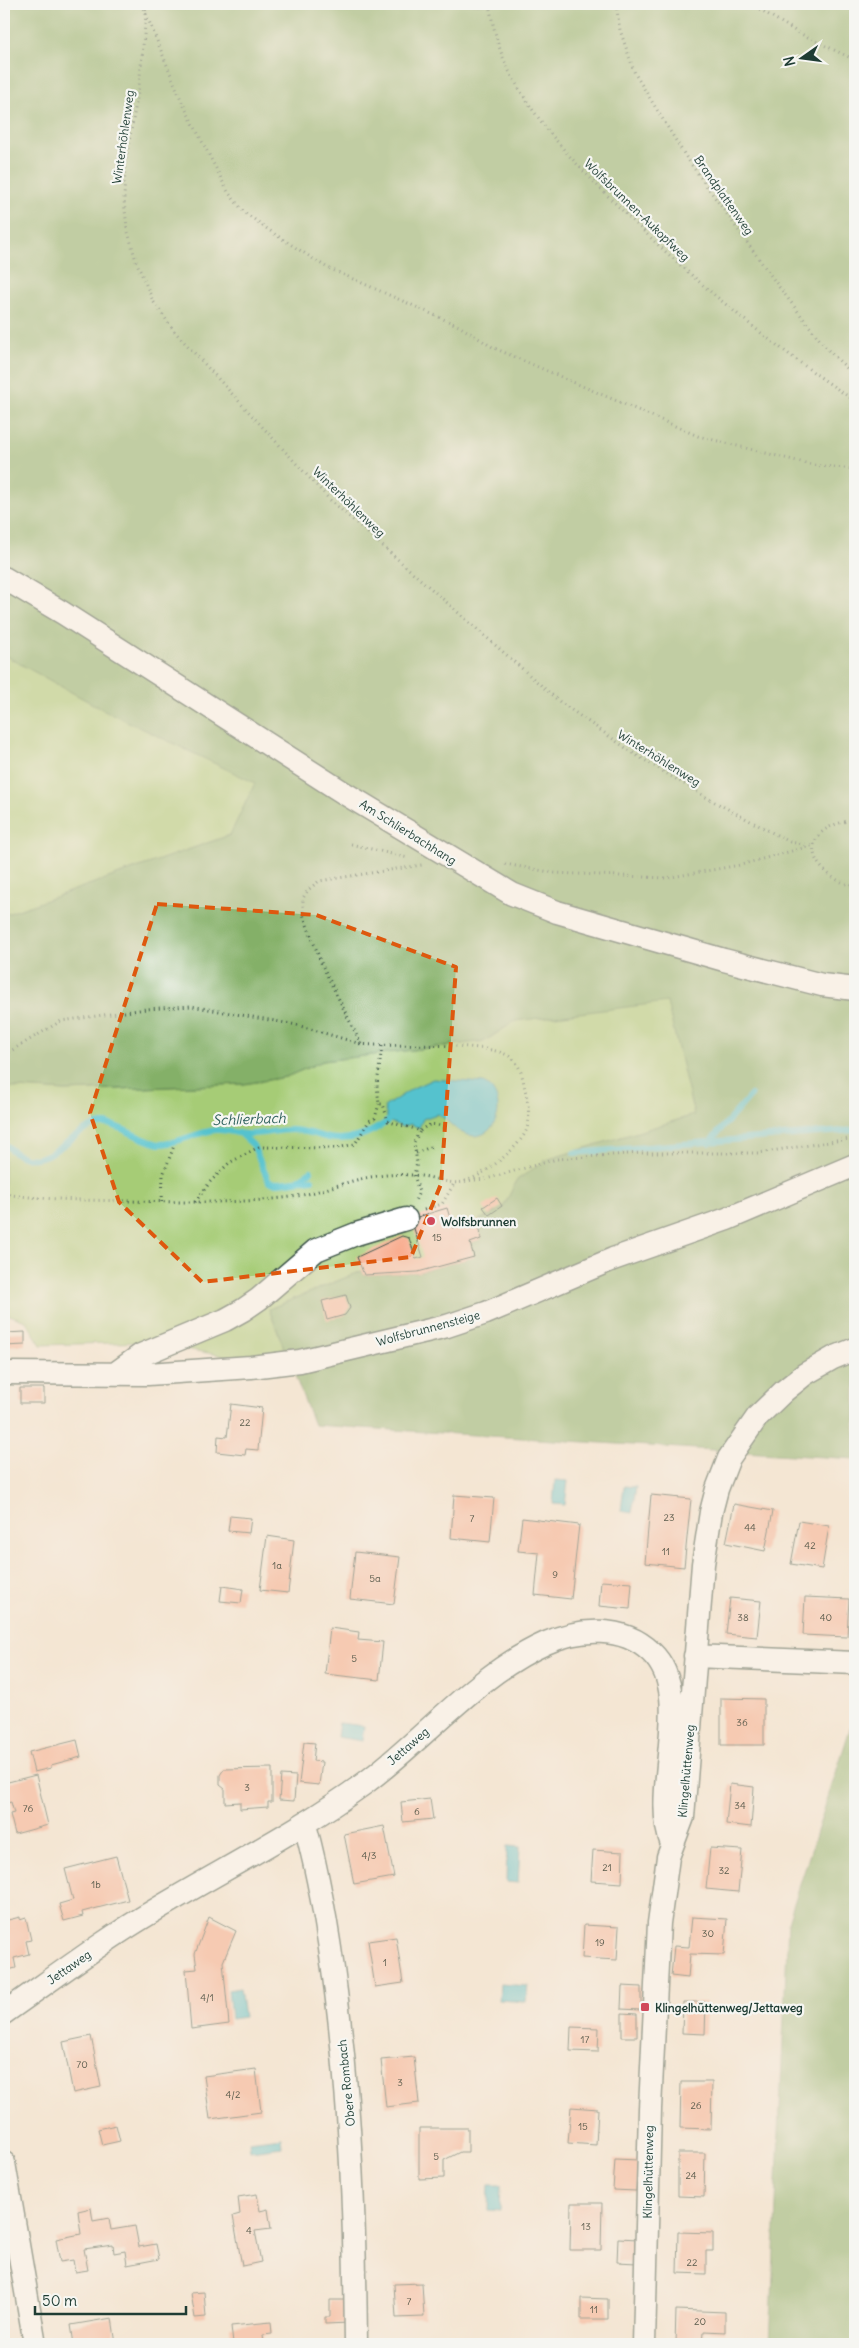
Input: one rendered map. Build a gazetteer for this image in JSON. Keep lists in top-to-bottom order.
{
  "streets": {
    "street": [
      "Am Schlierbachhang",
      "Wolfsbrunnensteige",
      "Jettaweg",
      "Klingelhüttenweg",
      "Obere Rombach"
    ],
    "path": ["Winterhöhlenweg", "Brandplattenweg", "Wolfsbrunnen-Aukopfweg"]
  },
  "crossings": [
    ["Jettaweg", "Klingelhüttenweg"],
    ["Jettaweg", "Obere Rombach"]
  ],
  "water": ["Schlierbach"],
  "places": {
    "other": ["Wolfsbrunnen"],
    "transit": ["Klingelhüttenweg/Jettaweg"]
  },
  "house_numbers": [
    "15",
    "22",
    "23",
    "7",
    "44",
    "42",
    "11",
    "1a",
    "9",
    "5a",
    "38",
    "40",
    "5",
    "36",
    "3",
    "34",
    "76",
    "6",
    "4/3",
    "21",
    "32",
    "1b",
    "30",
    "19",
    "1",
    "4/1",
    "17",
    "70",
    "3",
    "4/2",
    "26",
    "15",
    "5",
    "24",
    "13",
    "4",
    "22",
    "7",
    "11",
    "20"
  ],
  "scale_bar": "50 m",
  "north": "left"
}
